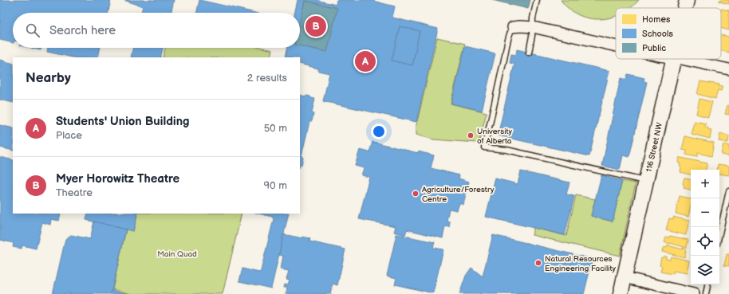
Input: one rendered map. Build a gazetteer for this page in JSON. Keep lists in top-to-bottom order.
{
  "streets": {
    "street": ["116 Street NW"]
  },
  "parks": ["Main Quad"],
  "places": ["University of Alberta", "Agriculture/Forestry Centre", "Natural Resources Engineering Facility"],
  "legend": ["Homes", "Schools", "Public"],
  "page": {
    "search": "Search here",
    "pins": ["B", "A"],
    "heading": ["Nearby", "2 results"],
    "list": [
      {
        "mark": "A",
        "name": "Students' Union Building",
        "note": "Place",
        "value": "50 m"
      },
      {
        "mark": "B",
        "name": "Myer Horowitz Theatre",
        "note": "Theatre",
        "value": "90 m"
      }
    ],
    "map_buttons": ["+", "−"]
  }
}
